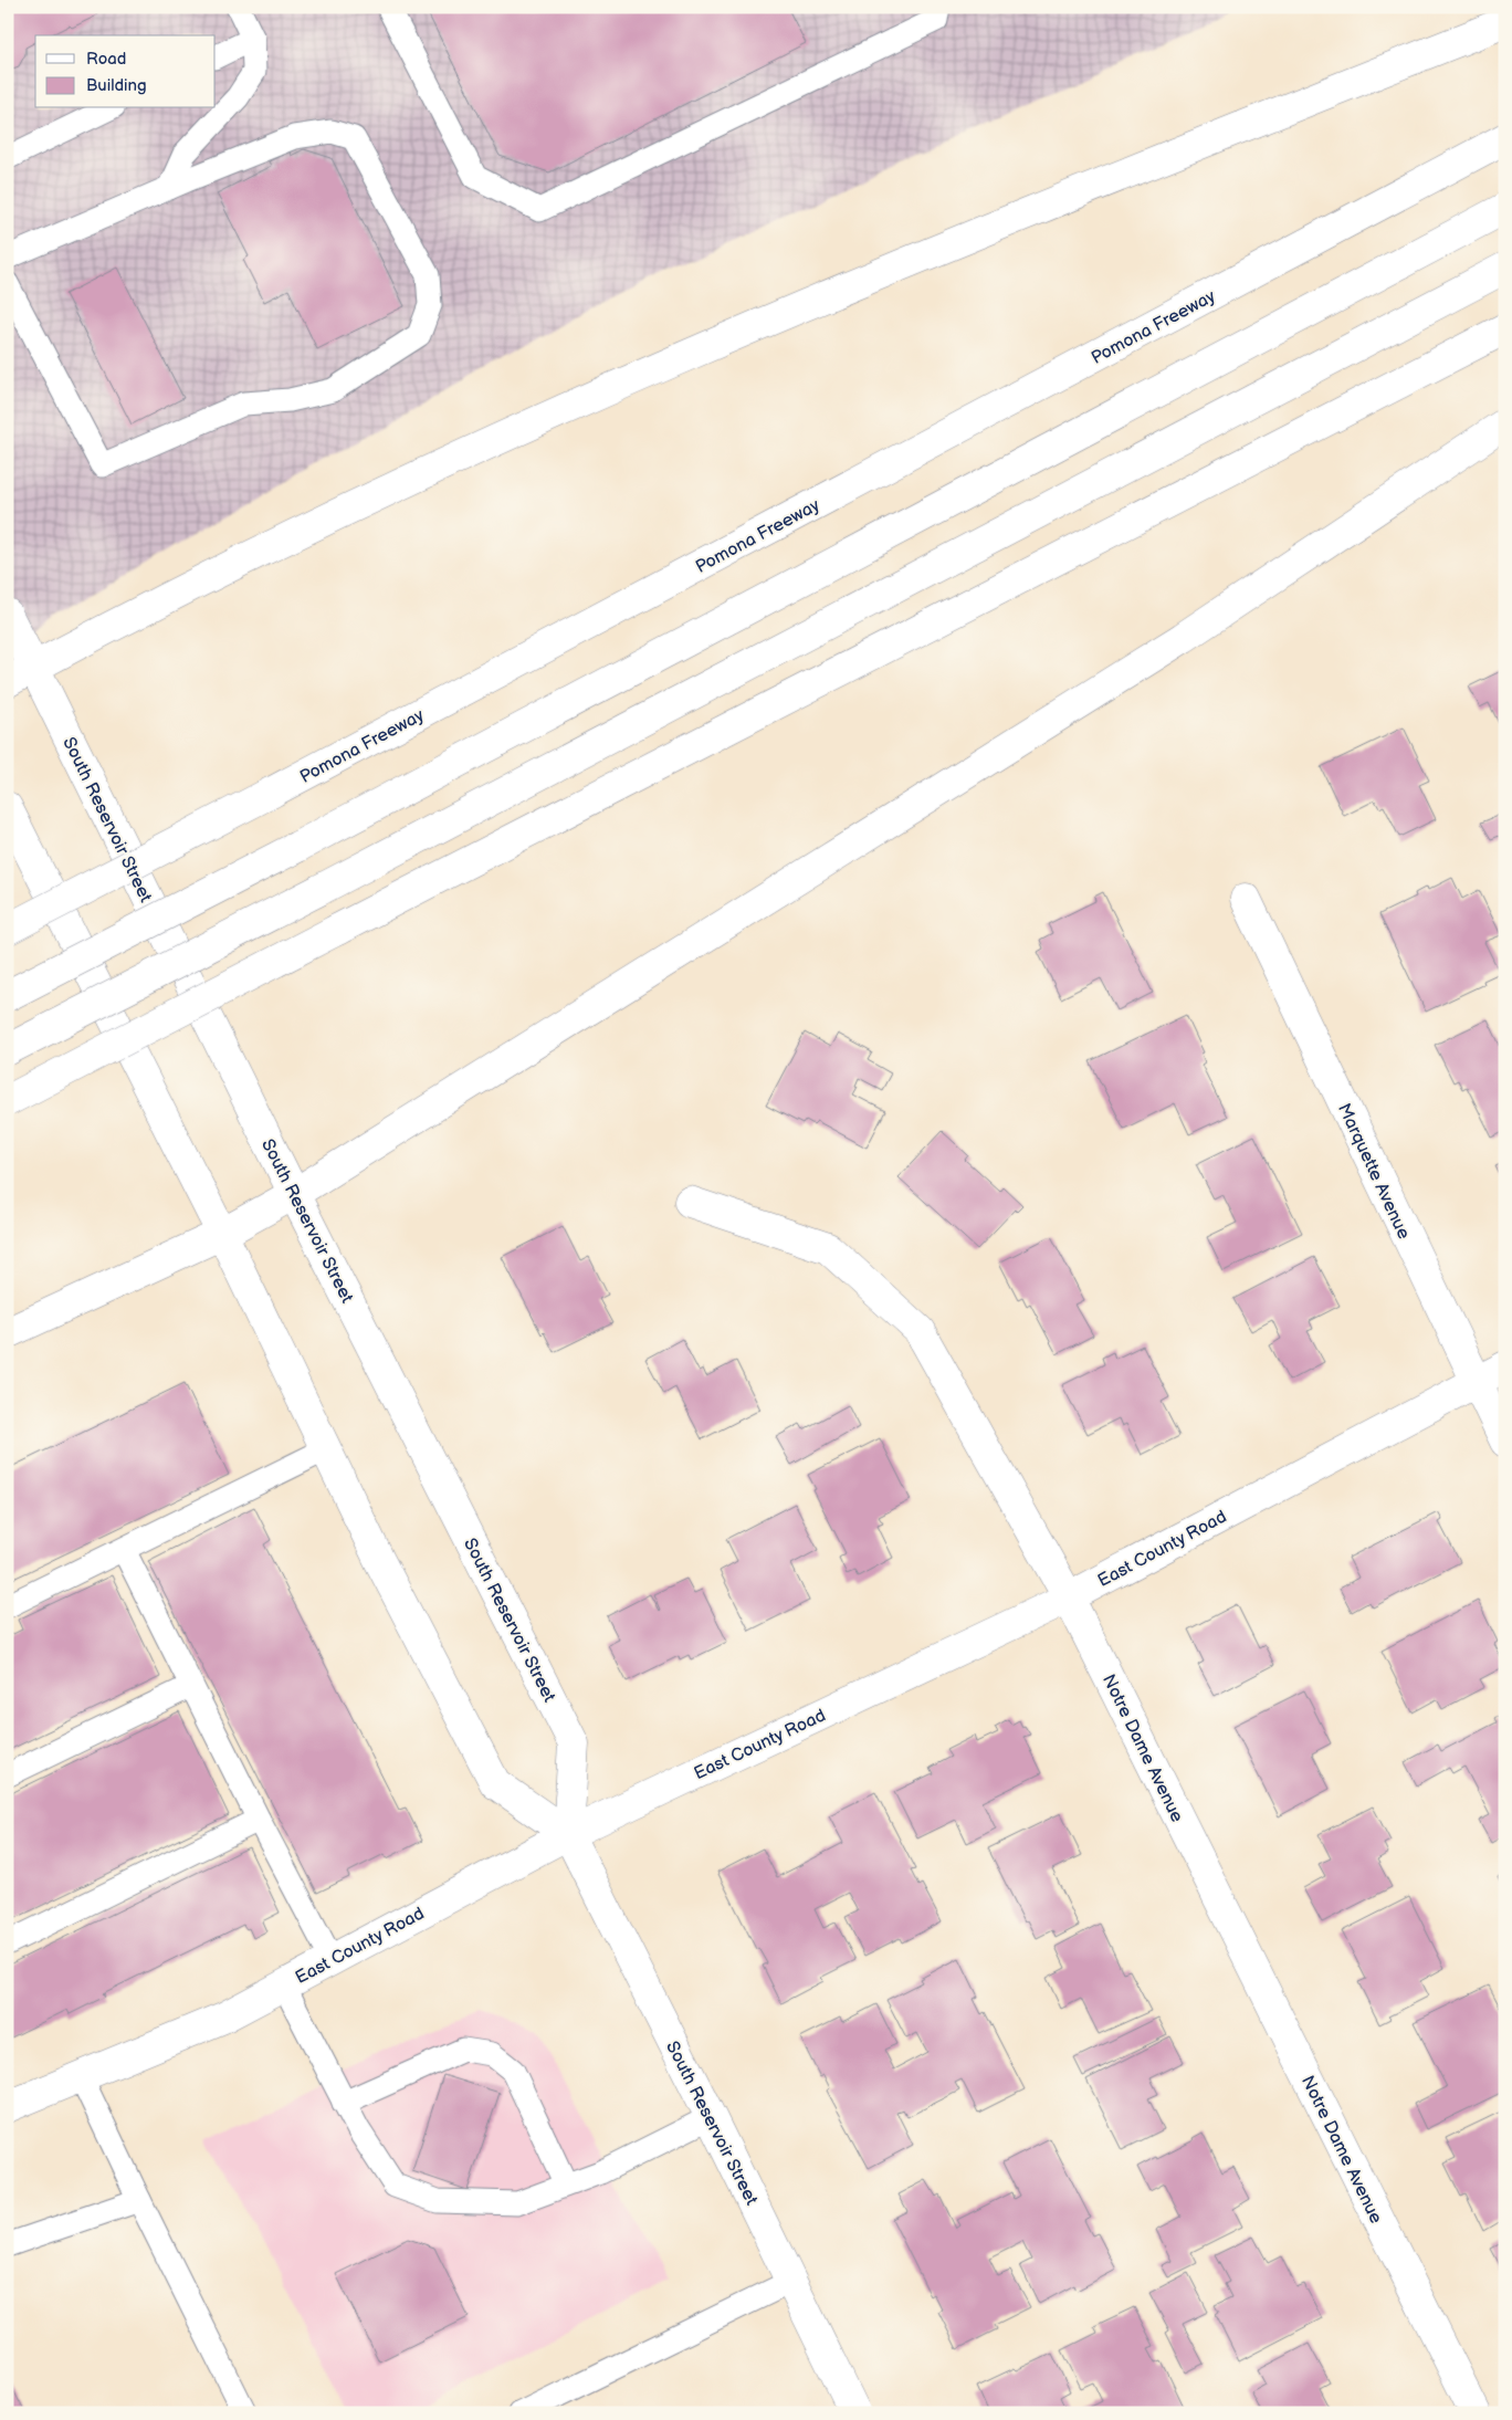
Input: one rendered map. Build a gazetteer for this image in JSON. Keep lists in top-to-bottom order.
{
  "streets": {
    "main road": [
      "Pomona Freeway",
      "South Reservoir Street",
      "Marquette Avenue",
      "East County Road",
      "Notre Dame Avenue"
    ]
  },
  "crossings": [
    ["South Reservoir Street", "East County Road"],
    ["Marquette Avenue", "East County Road"],
    ["East County Road", "Notre Dame Avenue"]
  ],
  "legend": ["Road", "Building"]
}
